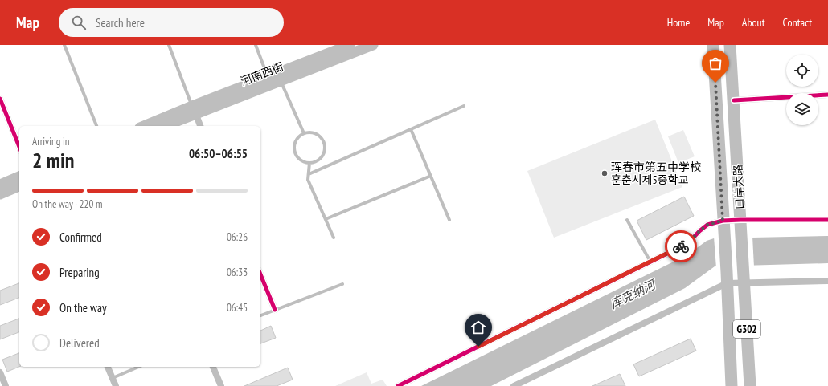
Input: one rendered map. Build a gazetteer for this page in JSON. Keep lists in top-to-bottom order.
{
  "streets": {
    "highway": ["口岸大路", "G302"],
    "main road": ["河南西街"]
  },
  "water": ["库克纳河"],
  "places": ["珲春市第五中学校 훈춘시제5중학교"],
  "page": {
    "header": "Map",
    "search": "Search here",
    "nav": [
      "Home",
      "Map",
      "About",
      "Contact"
    ],
    "heading": ["2 min", "Arriving in", "06:50–06:55"],
    "bar": "On the way · 220 m",
    "list": [
      ["Confirmed", "06:26"],
      ["Preparing", "06:33"],
      ["On the way", "06:45"],
      "Delivered"
    ]
  }
}
